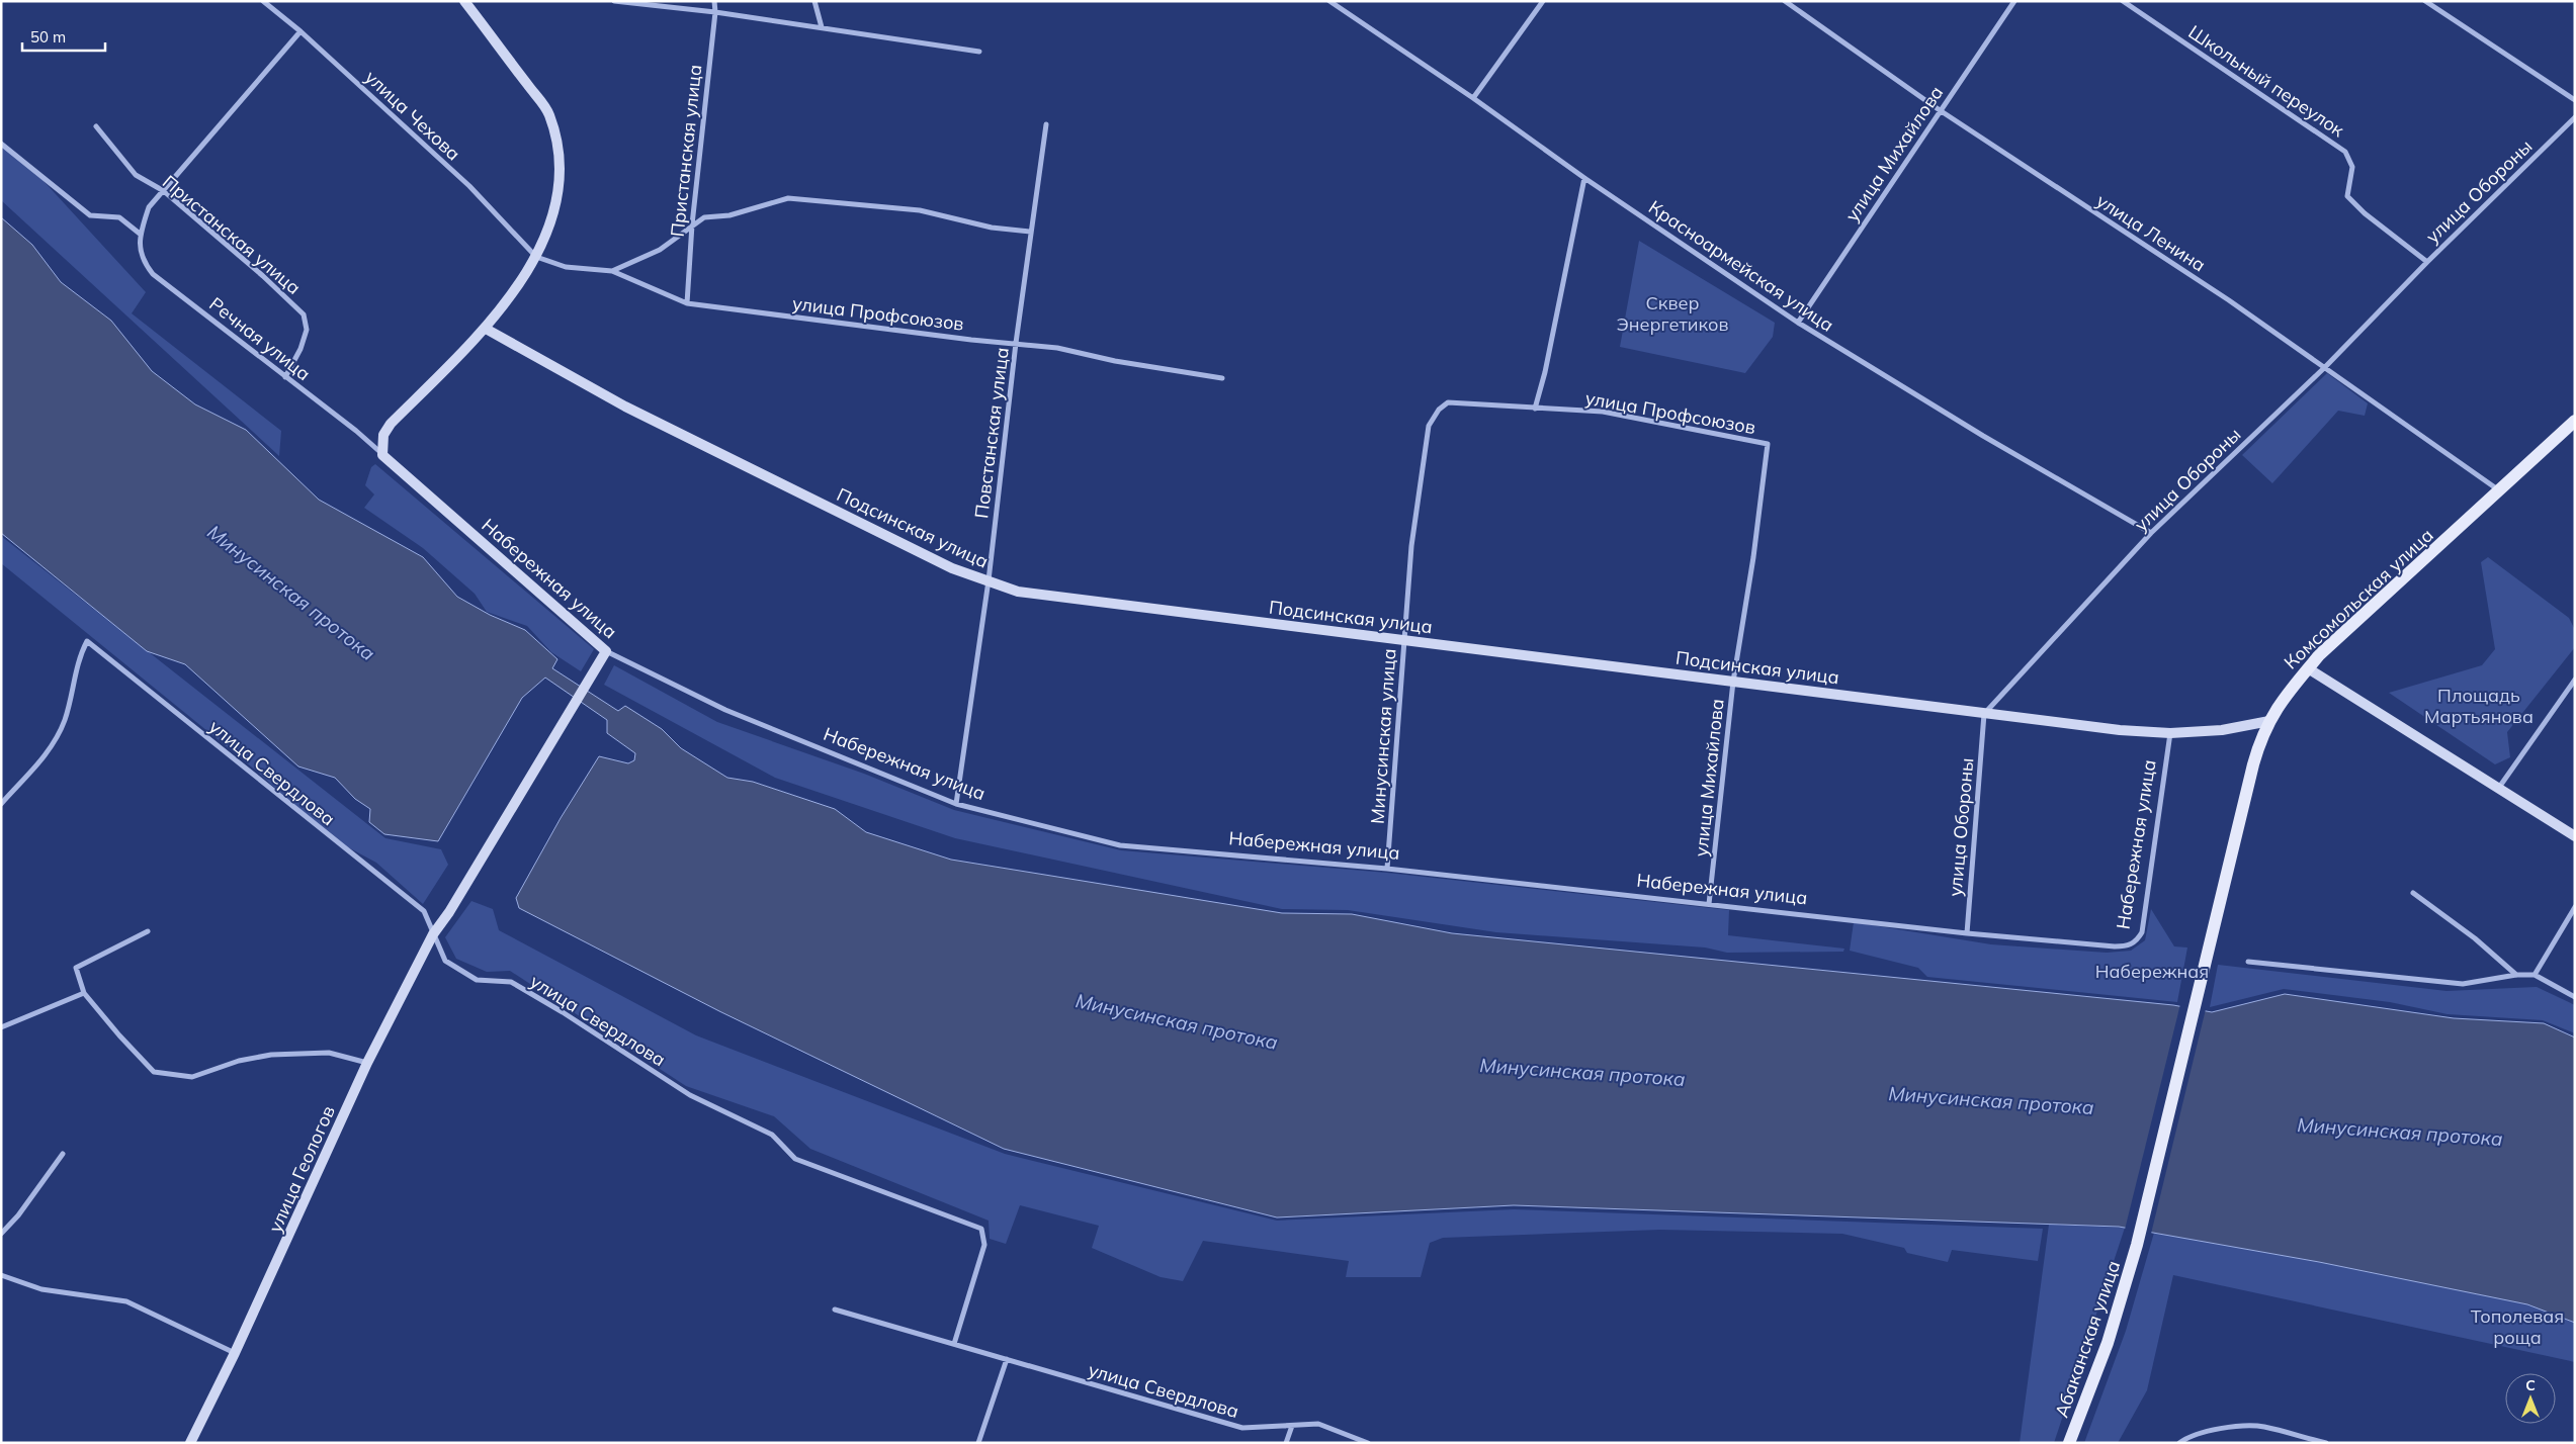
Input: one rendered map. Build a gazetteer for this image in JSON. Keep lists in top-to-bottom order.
{
  "streets": {
    "main road": ["Комсомольская улица", "Абаканская улица"],
    "street": [
      "Школьный переулок",
      "улица Чехова",
      "Пристанская улица",
      "улица Михайлова",
      "улица Обороны",
      "улица Ленина",
      "Красноармейская улица",
      "улица Профсоюзов",
      "Речная улица",
      "Повстанская улица",
      "Подсинская улица",
      "Набережная улица",
      "Минусинская улица",
      "улица Свердлова",
      "улица Геологов"
    ]
  },
  "crossings": [
    ["Школьный переулок", "улица Обороны"],
    ["улица Чехова", "улица Профсоюзов"],
    ["Пристанская улица", "улица Профсоюзов"],
    ["Пристанская улица", "Речная улица"],
    ["улица Михайлова", "улица Ленина"],
    ["улица Михайлова", "Красноармейская улица"],
    ["улица Михайлова", "улица Профсоюзов"],
    ["улица Михайлова", "Подсинская улица"],
    ["улица Михайлова", "Набережная улица"],
    ["улица Обороны", "улица Ленина"],
    ["улица Обороны", "Красноармейская улица"],
    ["улица Обороны", "Подсинская улица"],
    ["улица Обороны", "Набережная улица"],
    ["улица Ленина", "Комсомольская улица"],
    ["улица Профсоюзов", "Повстанская улица"],
    ["улица Профсоюзов", "Минусинская улица"],
    ["Речная улица", "Набережная улица"],
    ["Повстанская улица", "Подсинская улица"],
    ["Повстанская улица", "Набережная улица"],
    ["Подсинская улица", "Набережная улица"],
    ["Подсинская улица", "Комсомольская улица"],
    ["Подсинская улица", "Минусинская улица"],
    ["Набережная улица", "Минусинская улица"],
    ["Набережная улица", "улица Геологов"],
    ["Комсомольская улица", "Абаканская улица"],
    ["улица Свердлова", "улица Геологов"]
  ],
  "water": ["Минусинская протока"],
  "parks": [
    "Сквер Энергетиков",
    "Площадь Мартьянова",
    "Набережная",
    "Тополевая роща"
  ],
  "scale_bar": "50 m",
  "north": "top"
}
